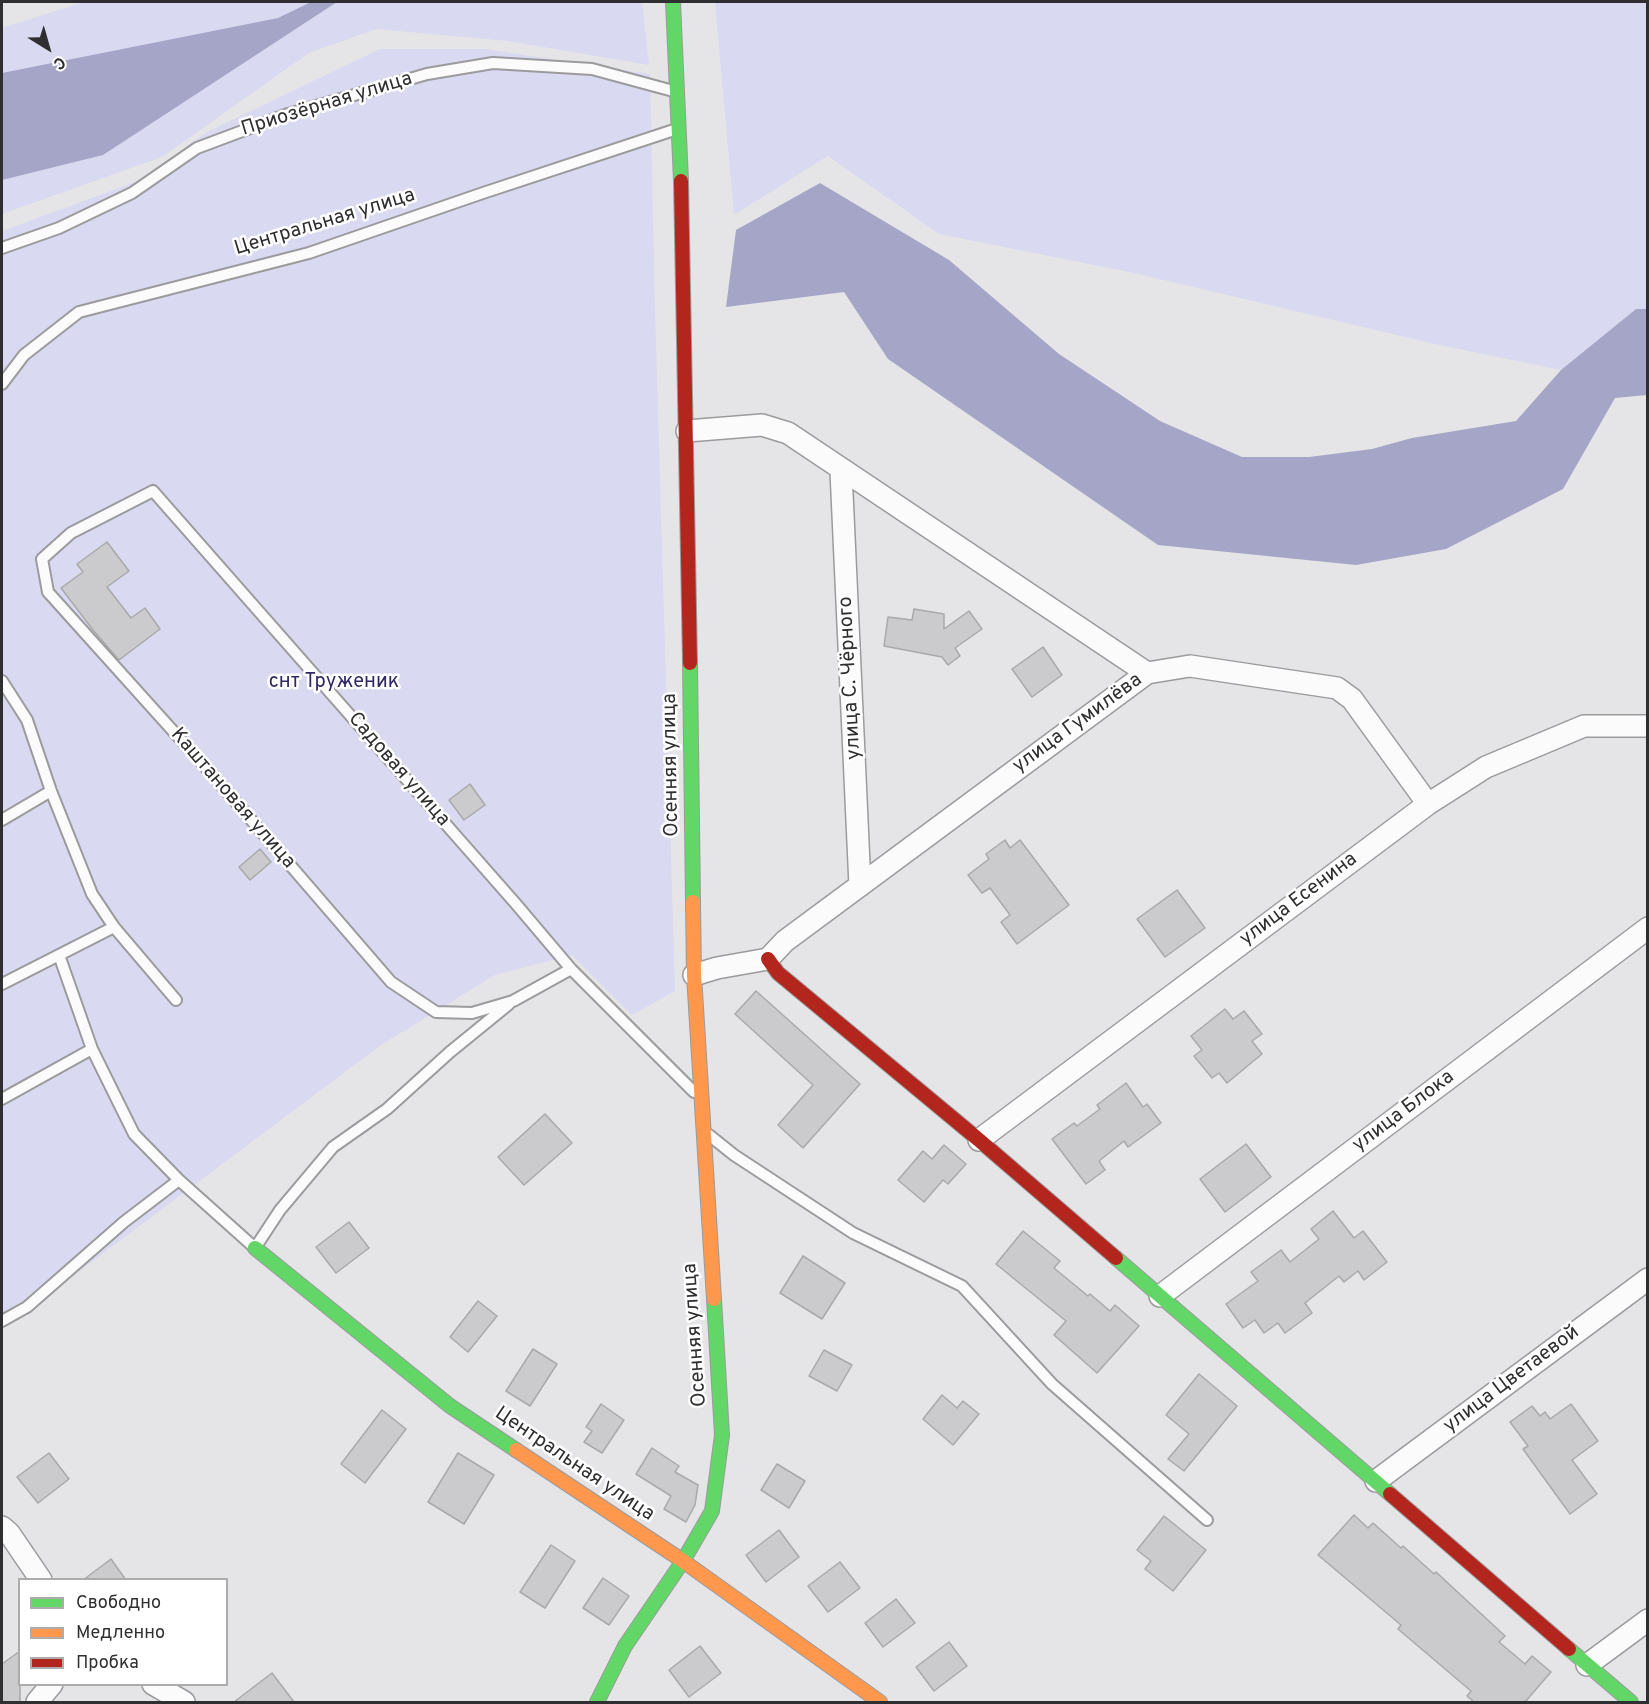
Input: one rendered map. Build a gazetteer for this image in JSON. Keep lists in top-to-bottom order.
{
  "streets": {
    "street": [
      "Центральная улица",
      "улица С. Чёрного",
      "улица Гумилёва",
      "Осенняя улица",
      "улица Есенина",
      "улица Блока",
      "улица Цветаевой"
    ],
    "lane": ["Приозёрная улица", "Садовая улица", "Каштановая улица"]
  },
  "crossings": [
    ["Приозёрная улица", "Осенняя улица"],
    ["Центральная улица", "Осенняя улица"],
    ["улица С. Чёрного", "улица Гумилёва"],
    ["улица Гумилёва", "улица Есенина"],
    ["Садовая улица", "Каштановая улица"]
  ],
  "parks": ["снт Труженик"],
  "legend": ["Свободно", "Медленно", "Пробка"],
  "north": "bottom right"
}
